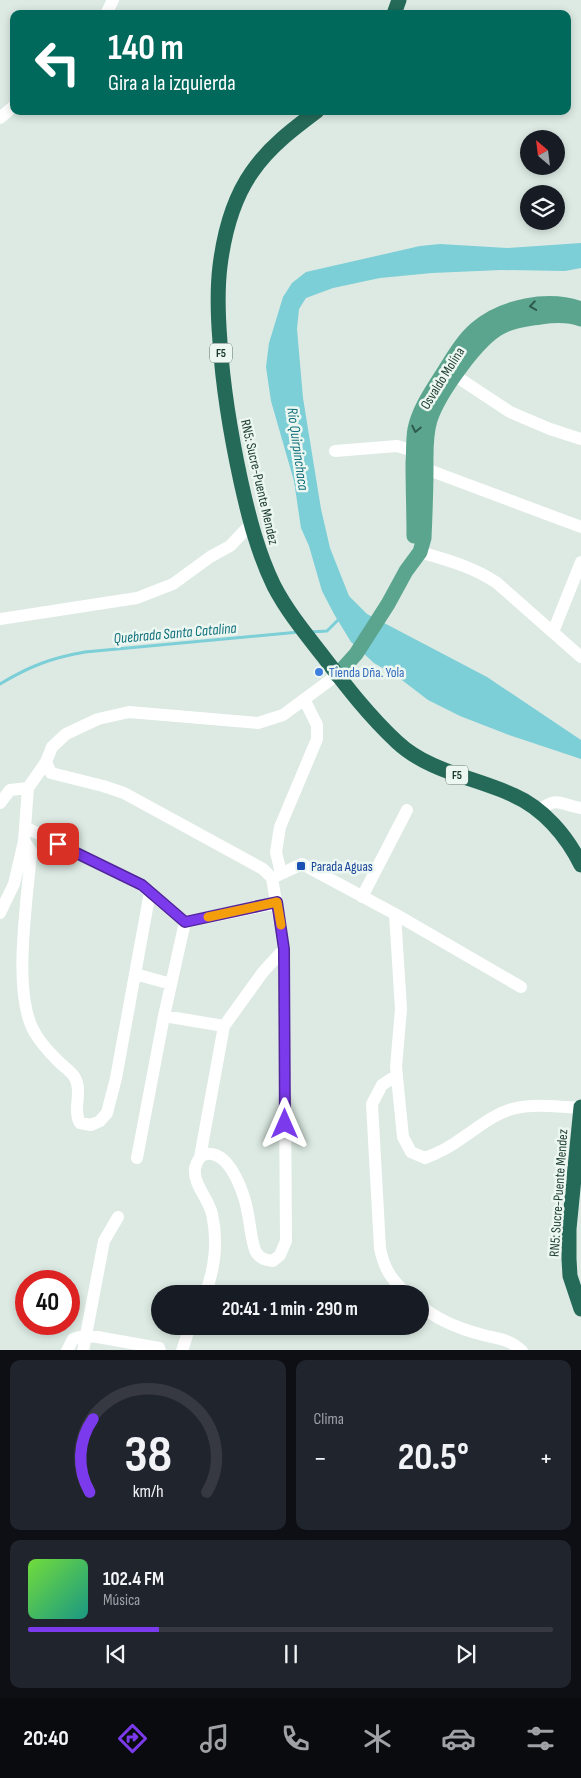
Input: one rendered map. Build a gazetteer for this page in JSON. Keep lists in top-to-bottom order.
{
  "streets": {
    "highway": ["F5", "RN5: Sucre-Puente Mendez"],
    "main road": ["Osvaldo Molina"]
  },
  "water": ["Río Quirpinchaca", "Quebrada Santa Catalina"],
  "places": {
    "other": ["Tienda Dña. Yola"],
    "transit": ["Parada Aguas"]
  },
  "north": "top left",
  "page": {
    "turn": ["140 m", "Gira a la izquierda"],
    "limit": "40",
    "trip": "20:41 · 1 min · 290 m",
    "tile": "Clima",
    "heat": ["−", "20.5°", "+"],
    "song": ["102.4 FM", "Música"],
    "tabs": "20:40",
    "gauge": ["38", "km/h"]
  }
}
